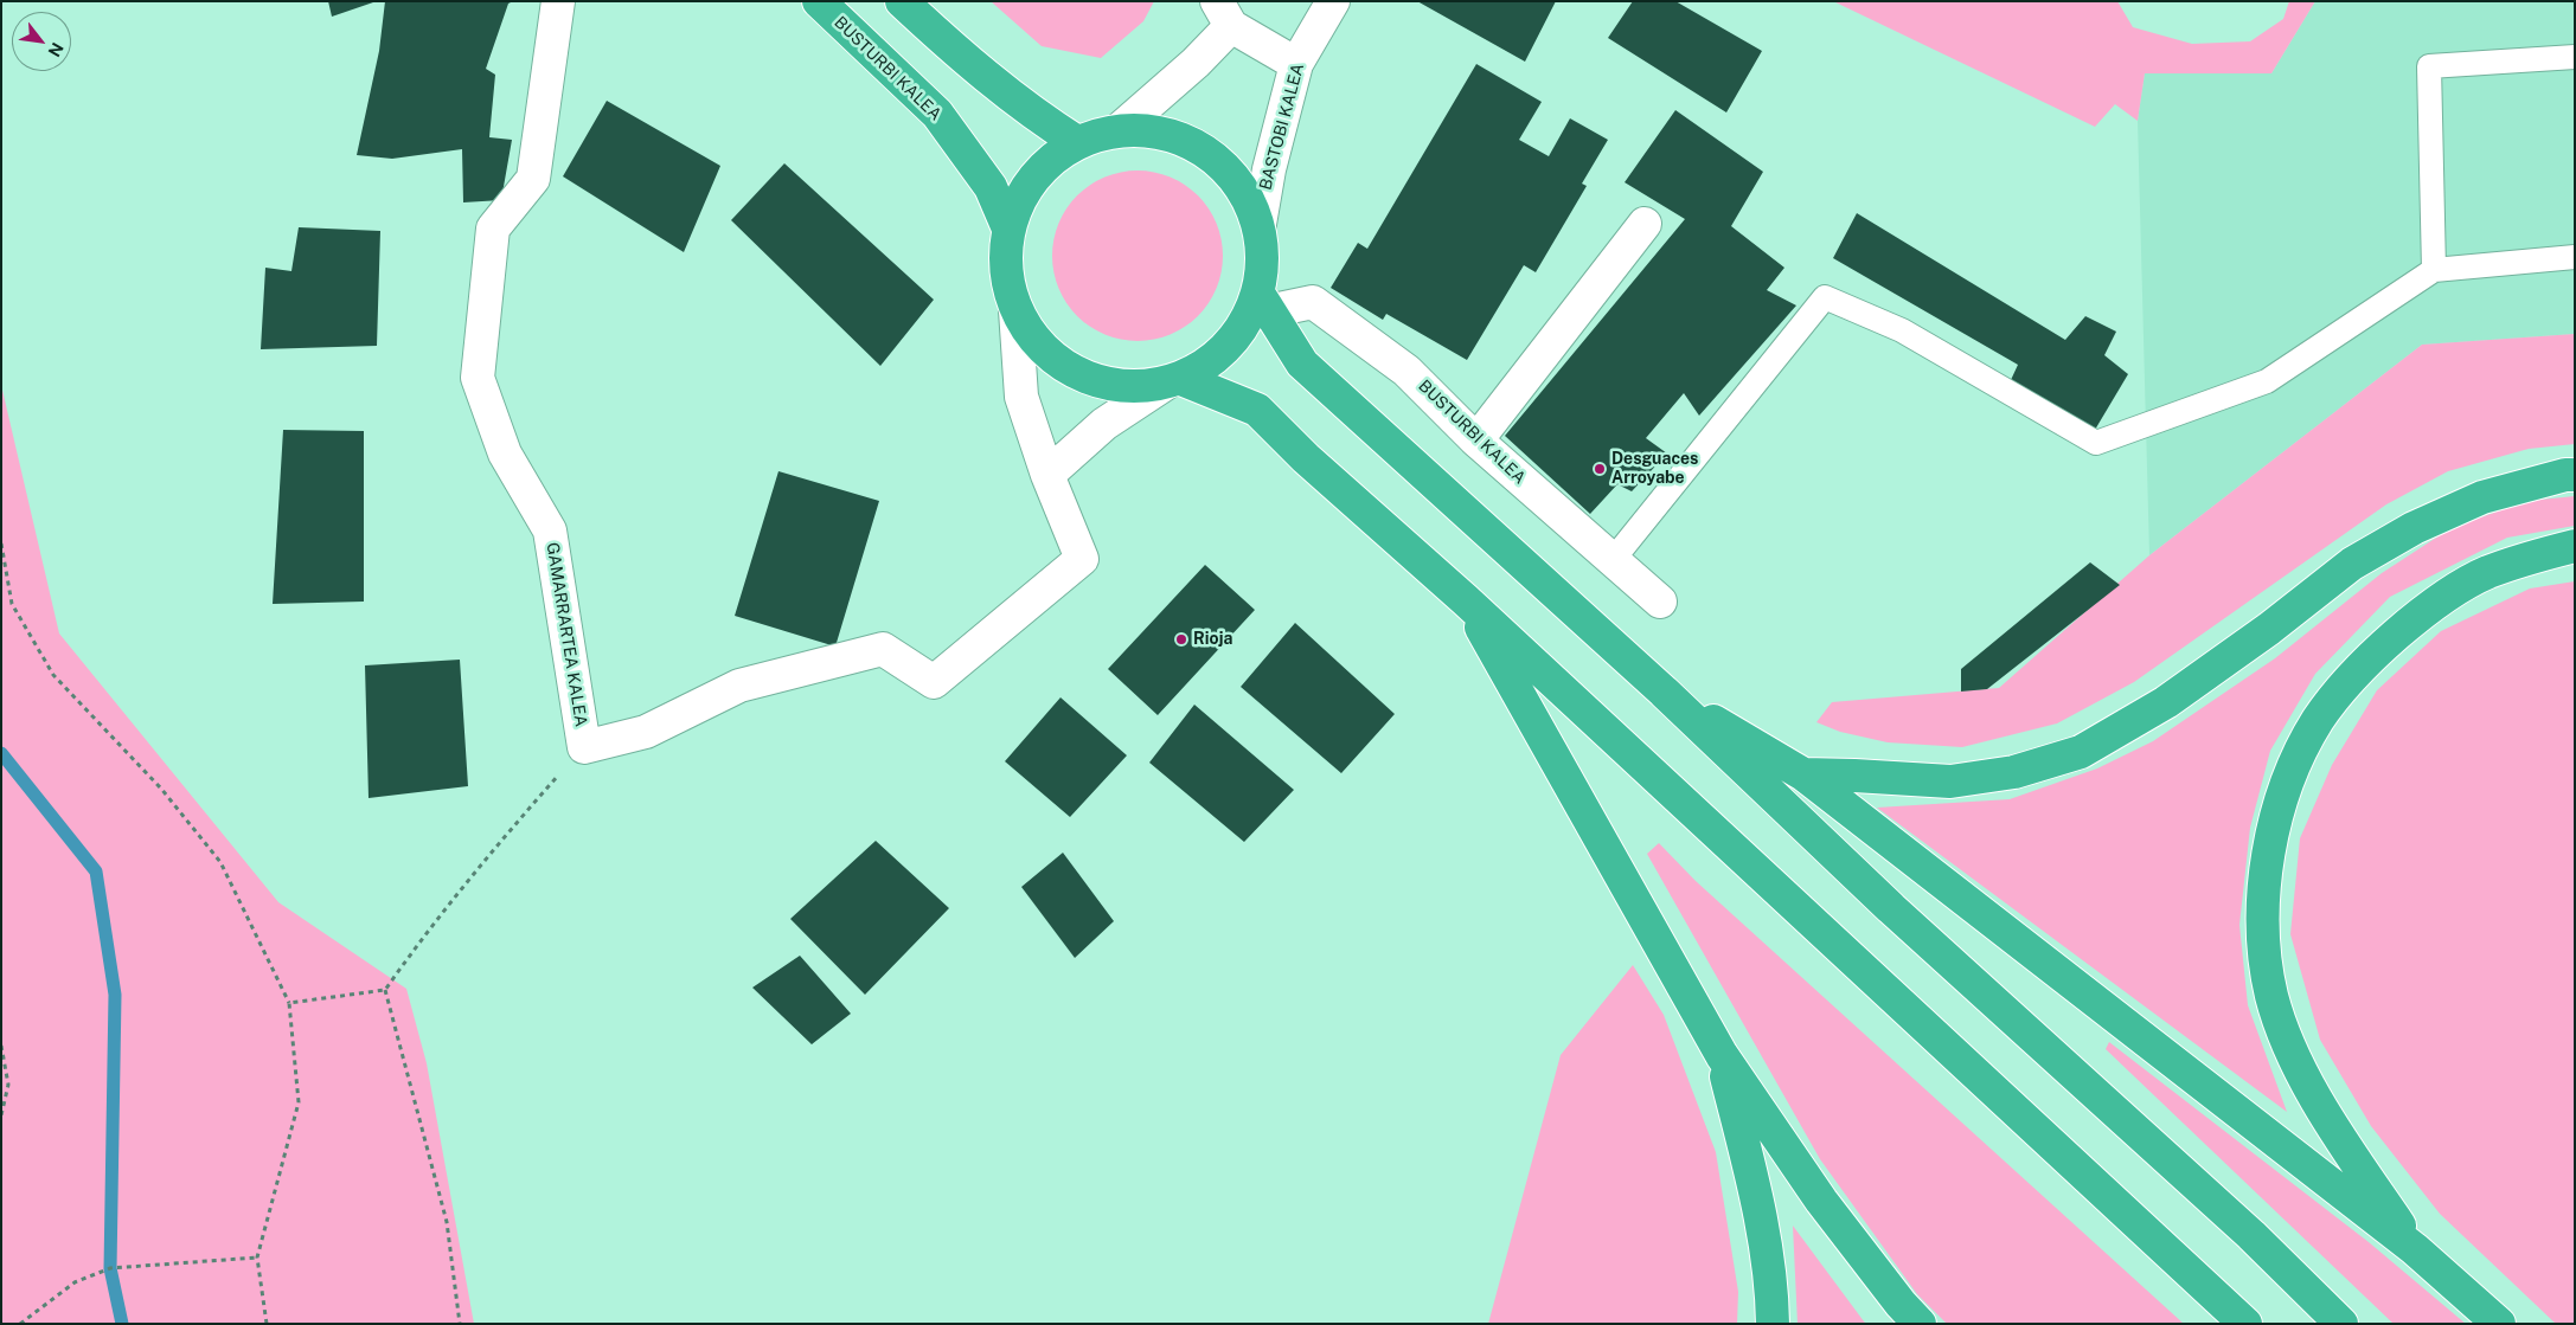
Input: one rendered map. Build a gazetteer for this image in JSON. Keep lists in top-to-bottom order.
{
  "streets": {
    "highway": ["BUSTURBI KALEA"],
    "street": ["BASTOBI KALEA", "GAMARRARTEA KALEA"]
  },
  "places": ["Desguaces Arroyabe", "Rioja"],
  "north": "bottom right"
}
